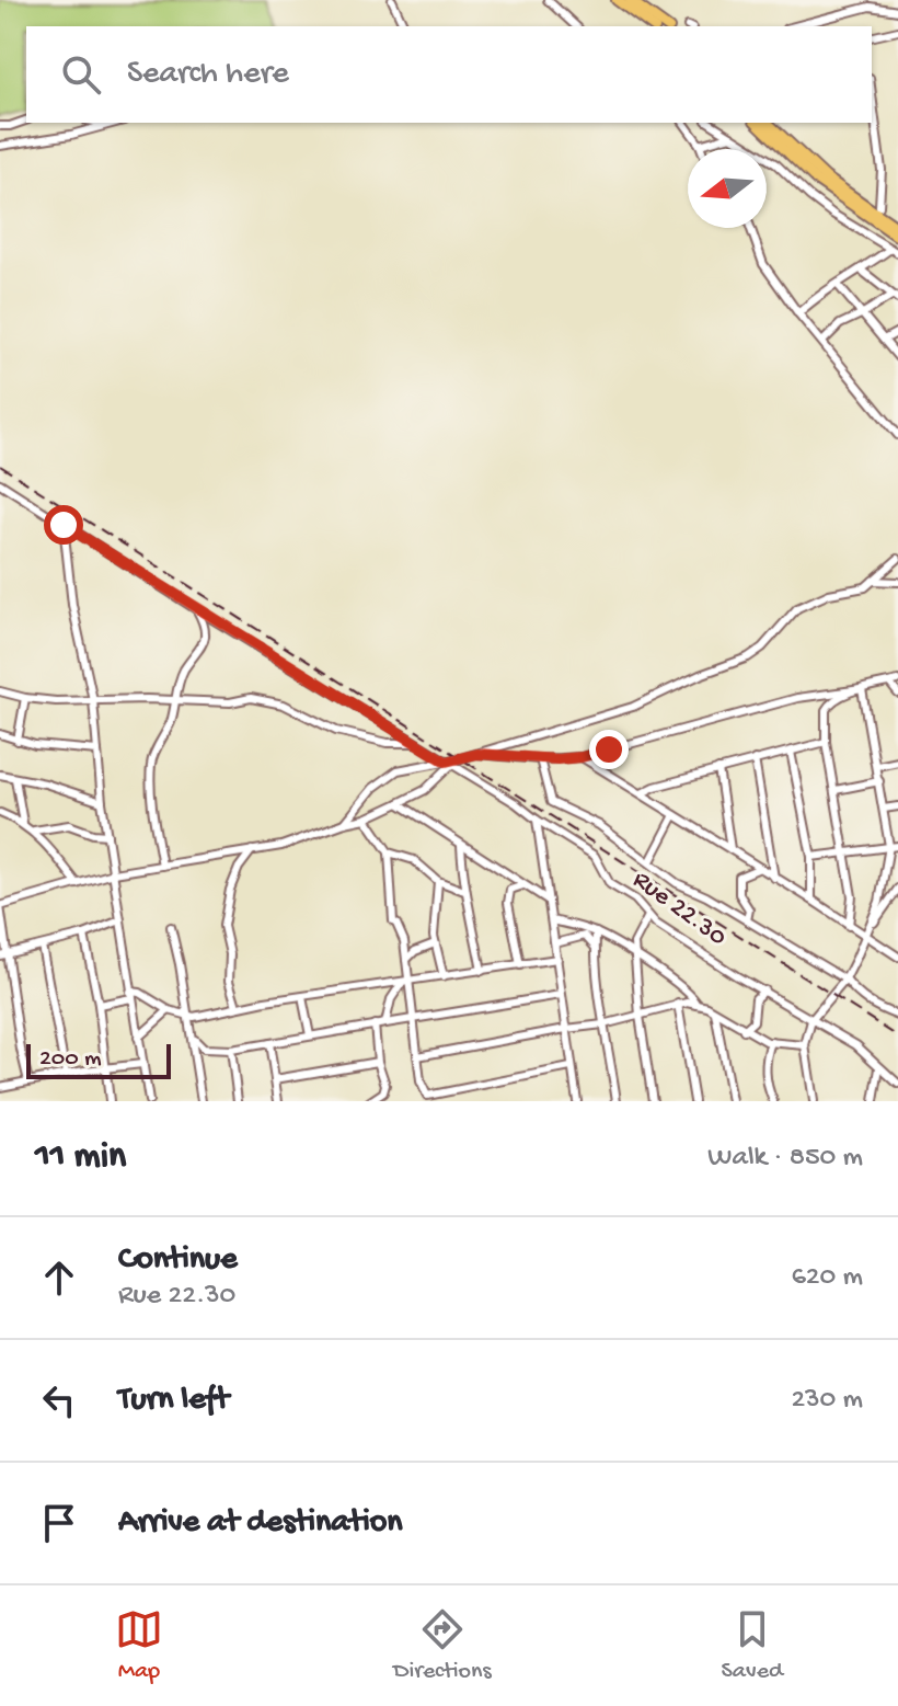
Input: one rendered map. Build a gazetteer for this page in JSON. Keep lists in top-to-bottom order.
{
  "streets": {
    "street": ["Rue 22.30"]
  },
  "scale_bar": "200 m",
  "north": "left",
  "page": {
    "search": "Search here",
    "scale": "200 m",
    "heading": ["11 min", "Walk · 850 m"],
    "list": [
      ["Continue", "Rue 22.30", "620 m"],
      ["Turn left", "230 m"],
      "Arrive at destination"
    ],
    "nav": ["Map", "Directions", "Saved"]
  }
}
